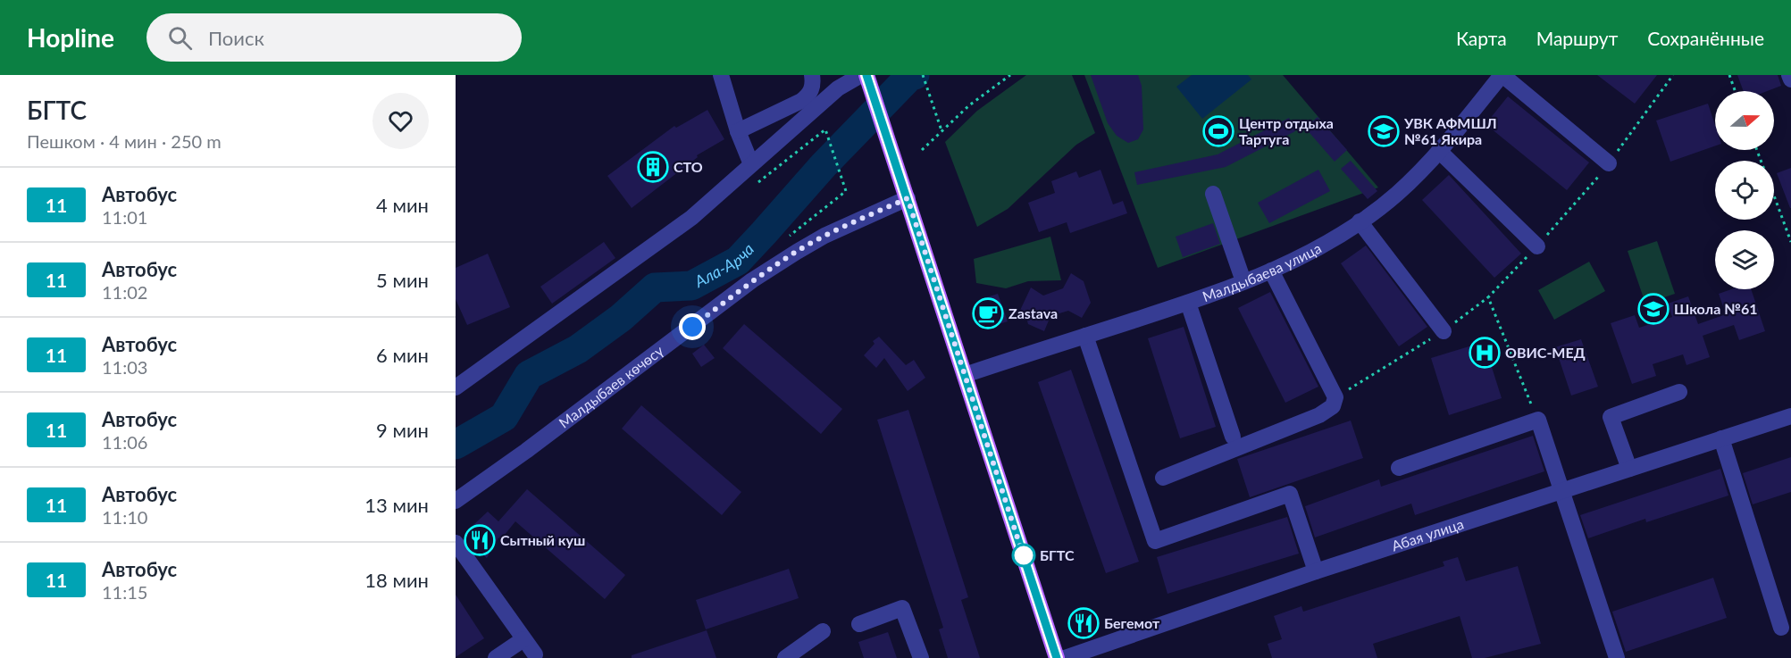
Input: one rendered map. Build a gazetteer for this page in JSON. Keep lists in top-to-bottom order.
{
  "streets": {
    "street": ["Малдыбаева улица", "Малдыбаев көчөсү", "Абая улица"]
  },
  "water": ["Ала-Арча"],
  "places": {
    "sports": ["Центр отдыха Тартуга"],
    "school or university": ["УВК АФМШЛ №61 Якира", "Школа №61"],
    "building": ["CTO"],
    "cafe": ["Zastava"],
    "hospital": ["ОВИС-МЕД"],
    "restaurant": ["Сытный куш", "Бегемот"],
    "other": ["БГТС"]
  },
  "lines": ["bus line 11"],
  "north": "right",
  "page": {
    "header": "Hopline",
    "search": "Поиск",
    "nav": ["Карта", "Маршрут", "Сохранённые"],
    "heading": ["БГТС", "Пешком · 4 мин · 250 m"],
    "list": [
      {
        "mark": "11",
        "name": "Автобус",
        "note": "11:01",
        "value": "4 мин"
      },
      {
        "mark": "11",
        "name": "Автобус",
        "note": "11:02",
        "value": "5 мин"
      },
      {
        "mark": "11",
        "name": "Автобус",
        "note": "11:03",
        "value": "6 мин"
      },
      {
        "mark": "11",
        "name": "Автобус",
        "note": "11:06",
        "value": "9 мин"
      },
      {
        "mark": "11",
        "name": "Автобус",
        "note": "11:10",
        "value": "13 мин"
      },
      {
        "mark": "11",
        "name": "Автобус",
        "note": "11:15",
        "value": "18 мин"
      }
    ]
  }
}
